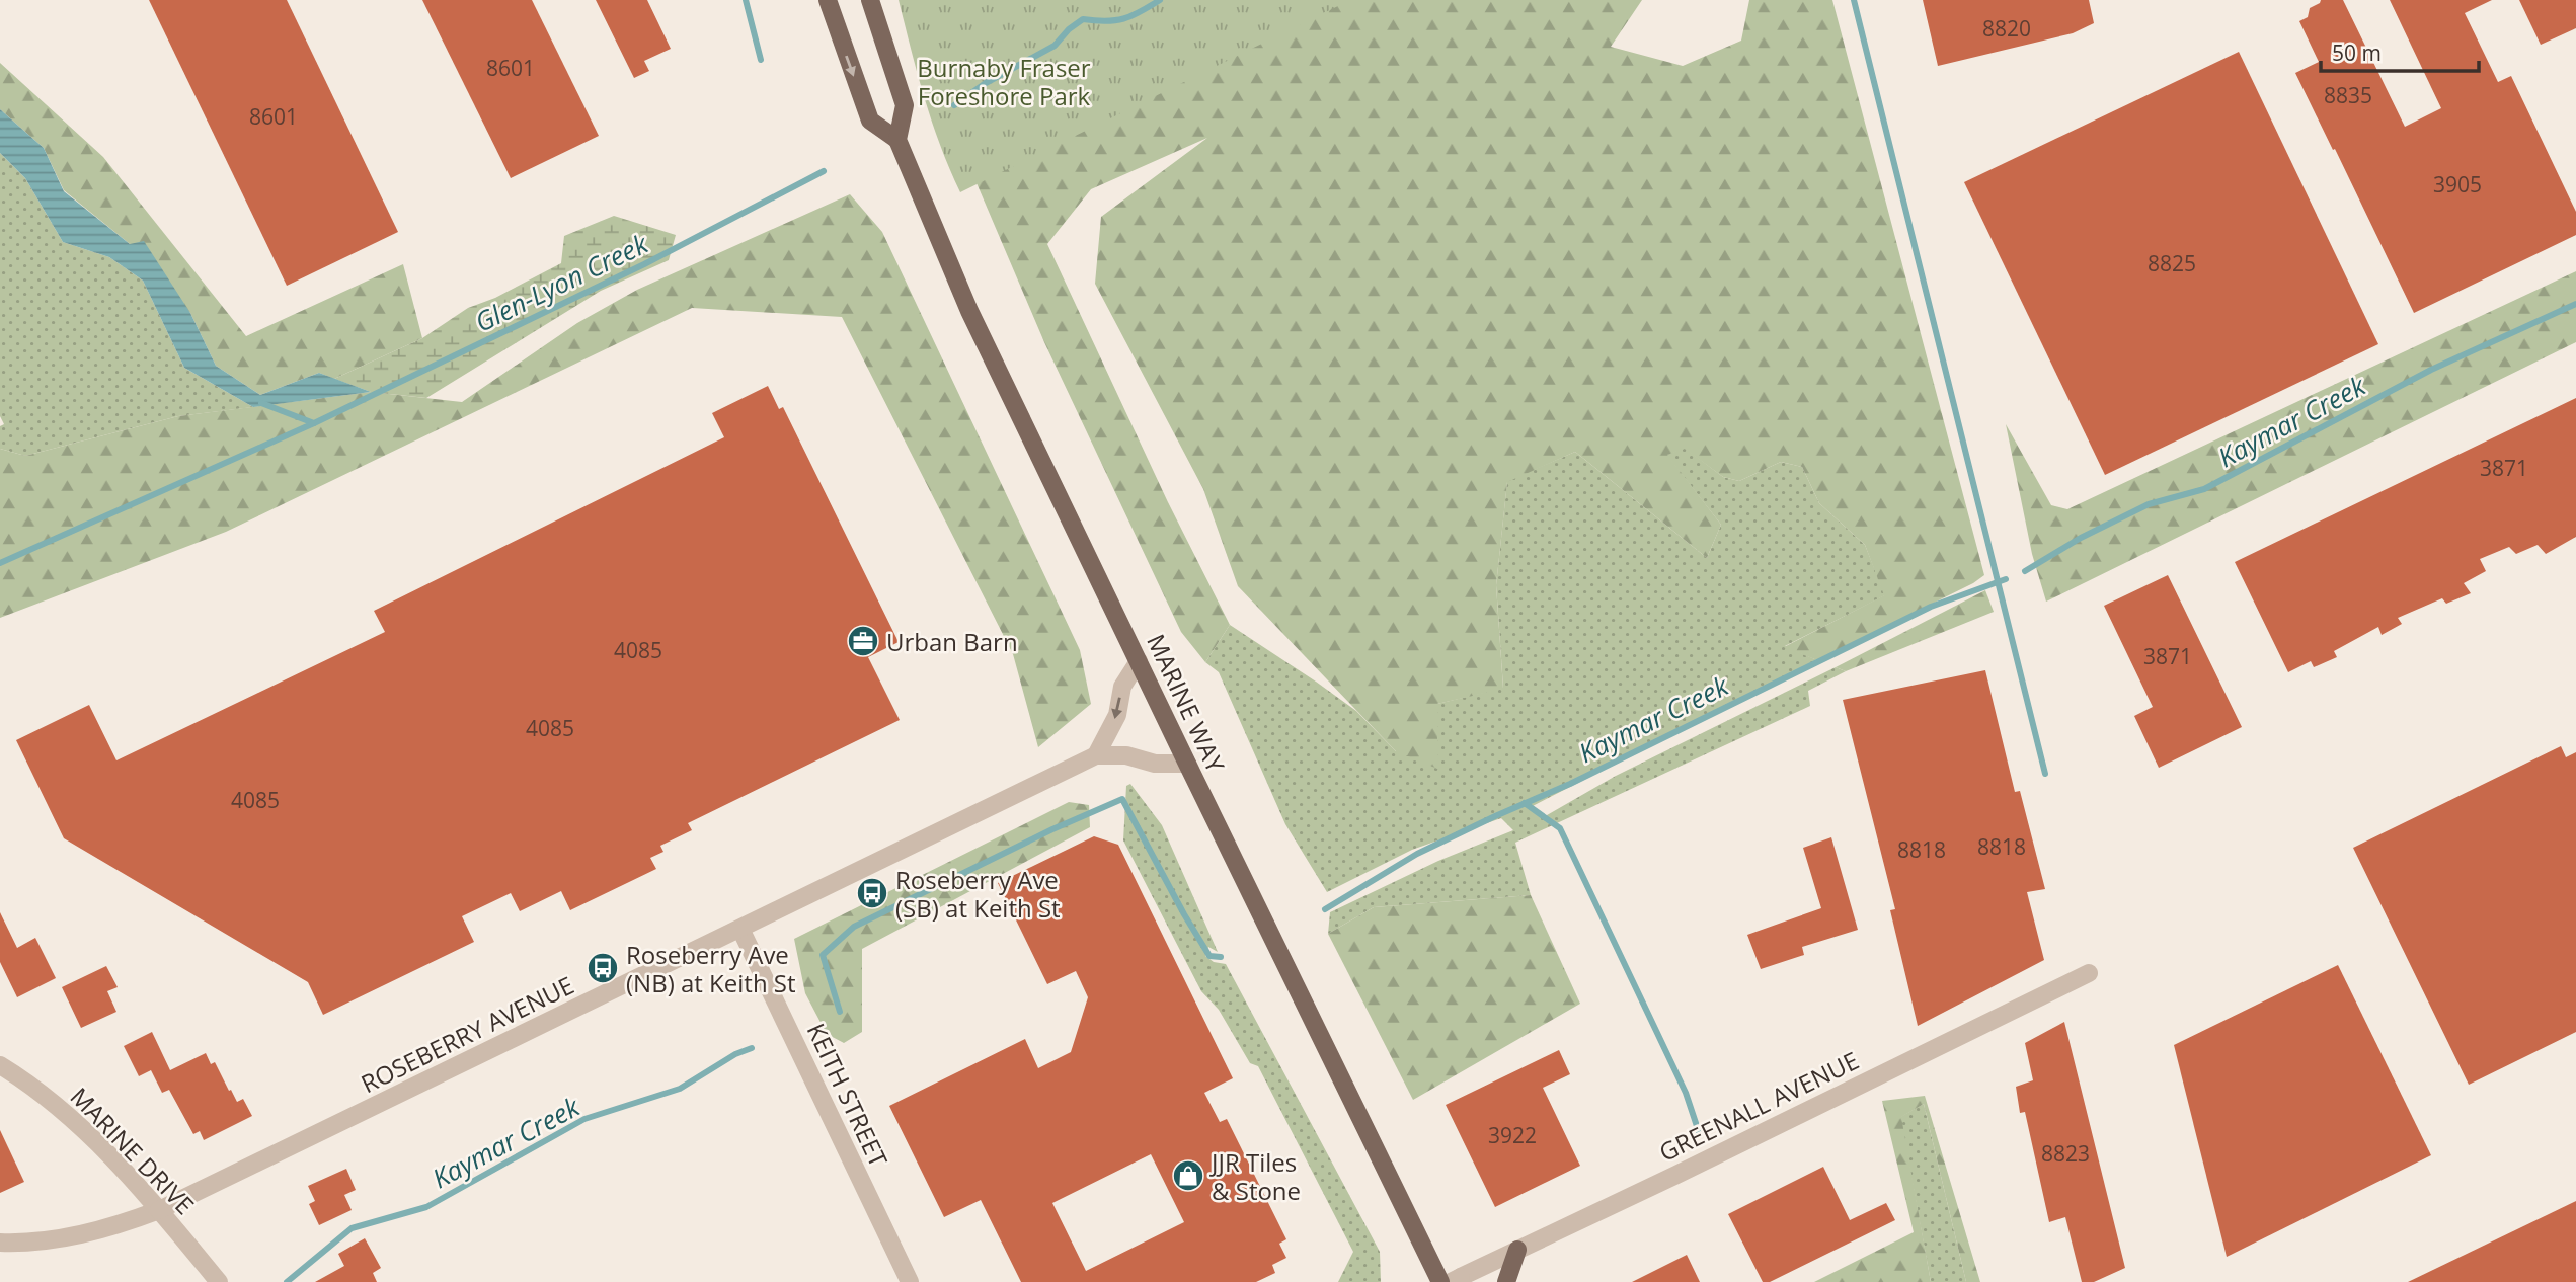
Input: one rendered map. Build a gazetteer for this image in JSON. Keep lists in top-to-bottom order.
{
  "streets": {
    "main road": ["MARINE WAY"],
    "street": [
      "ROSEBERRY AVENUE",
      "KEITH STREET",
      "GREENALL AVENUE",
      "MARINE DRIVE"
    ]
  },
  "crossings": [
    ["MARINE WAY", "ROSEBERRY AVENUE"],
    ["ROSEBERRY AVENUE", "KEITH STREET"],
    ["ROSEBERRY AVENUE", "MARINE DRIVE"]
  ],
  "water": ["Glen-Lyon Creek", "Kaymar Creek"],
  "parks": ["Burnaby Fraser Foreshore Park"],
  "places": {
    "office": ["Urban Barn"],
    "bus stop": ["Roseberry Ave (SB) at Keith St", "Roseberry Ave (NB) at Keith St"],
    "shop": ["JJR Tiles & Stone"]
  },
  "house_numbers": [
    "8820",
    "8601",
    "8835",
    "8601",
    "3905",
    "8825",
    "3871",
    "4085",
    "3871",
    "4085",
    "4085",
    "8818",
    "8818",
    "3922",
    "8823"
  ],
  "scale_bar": "50 m"
}
